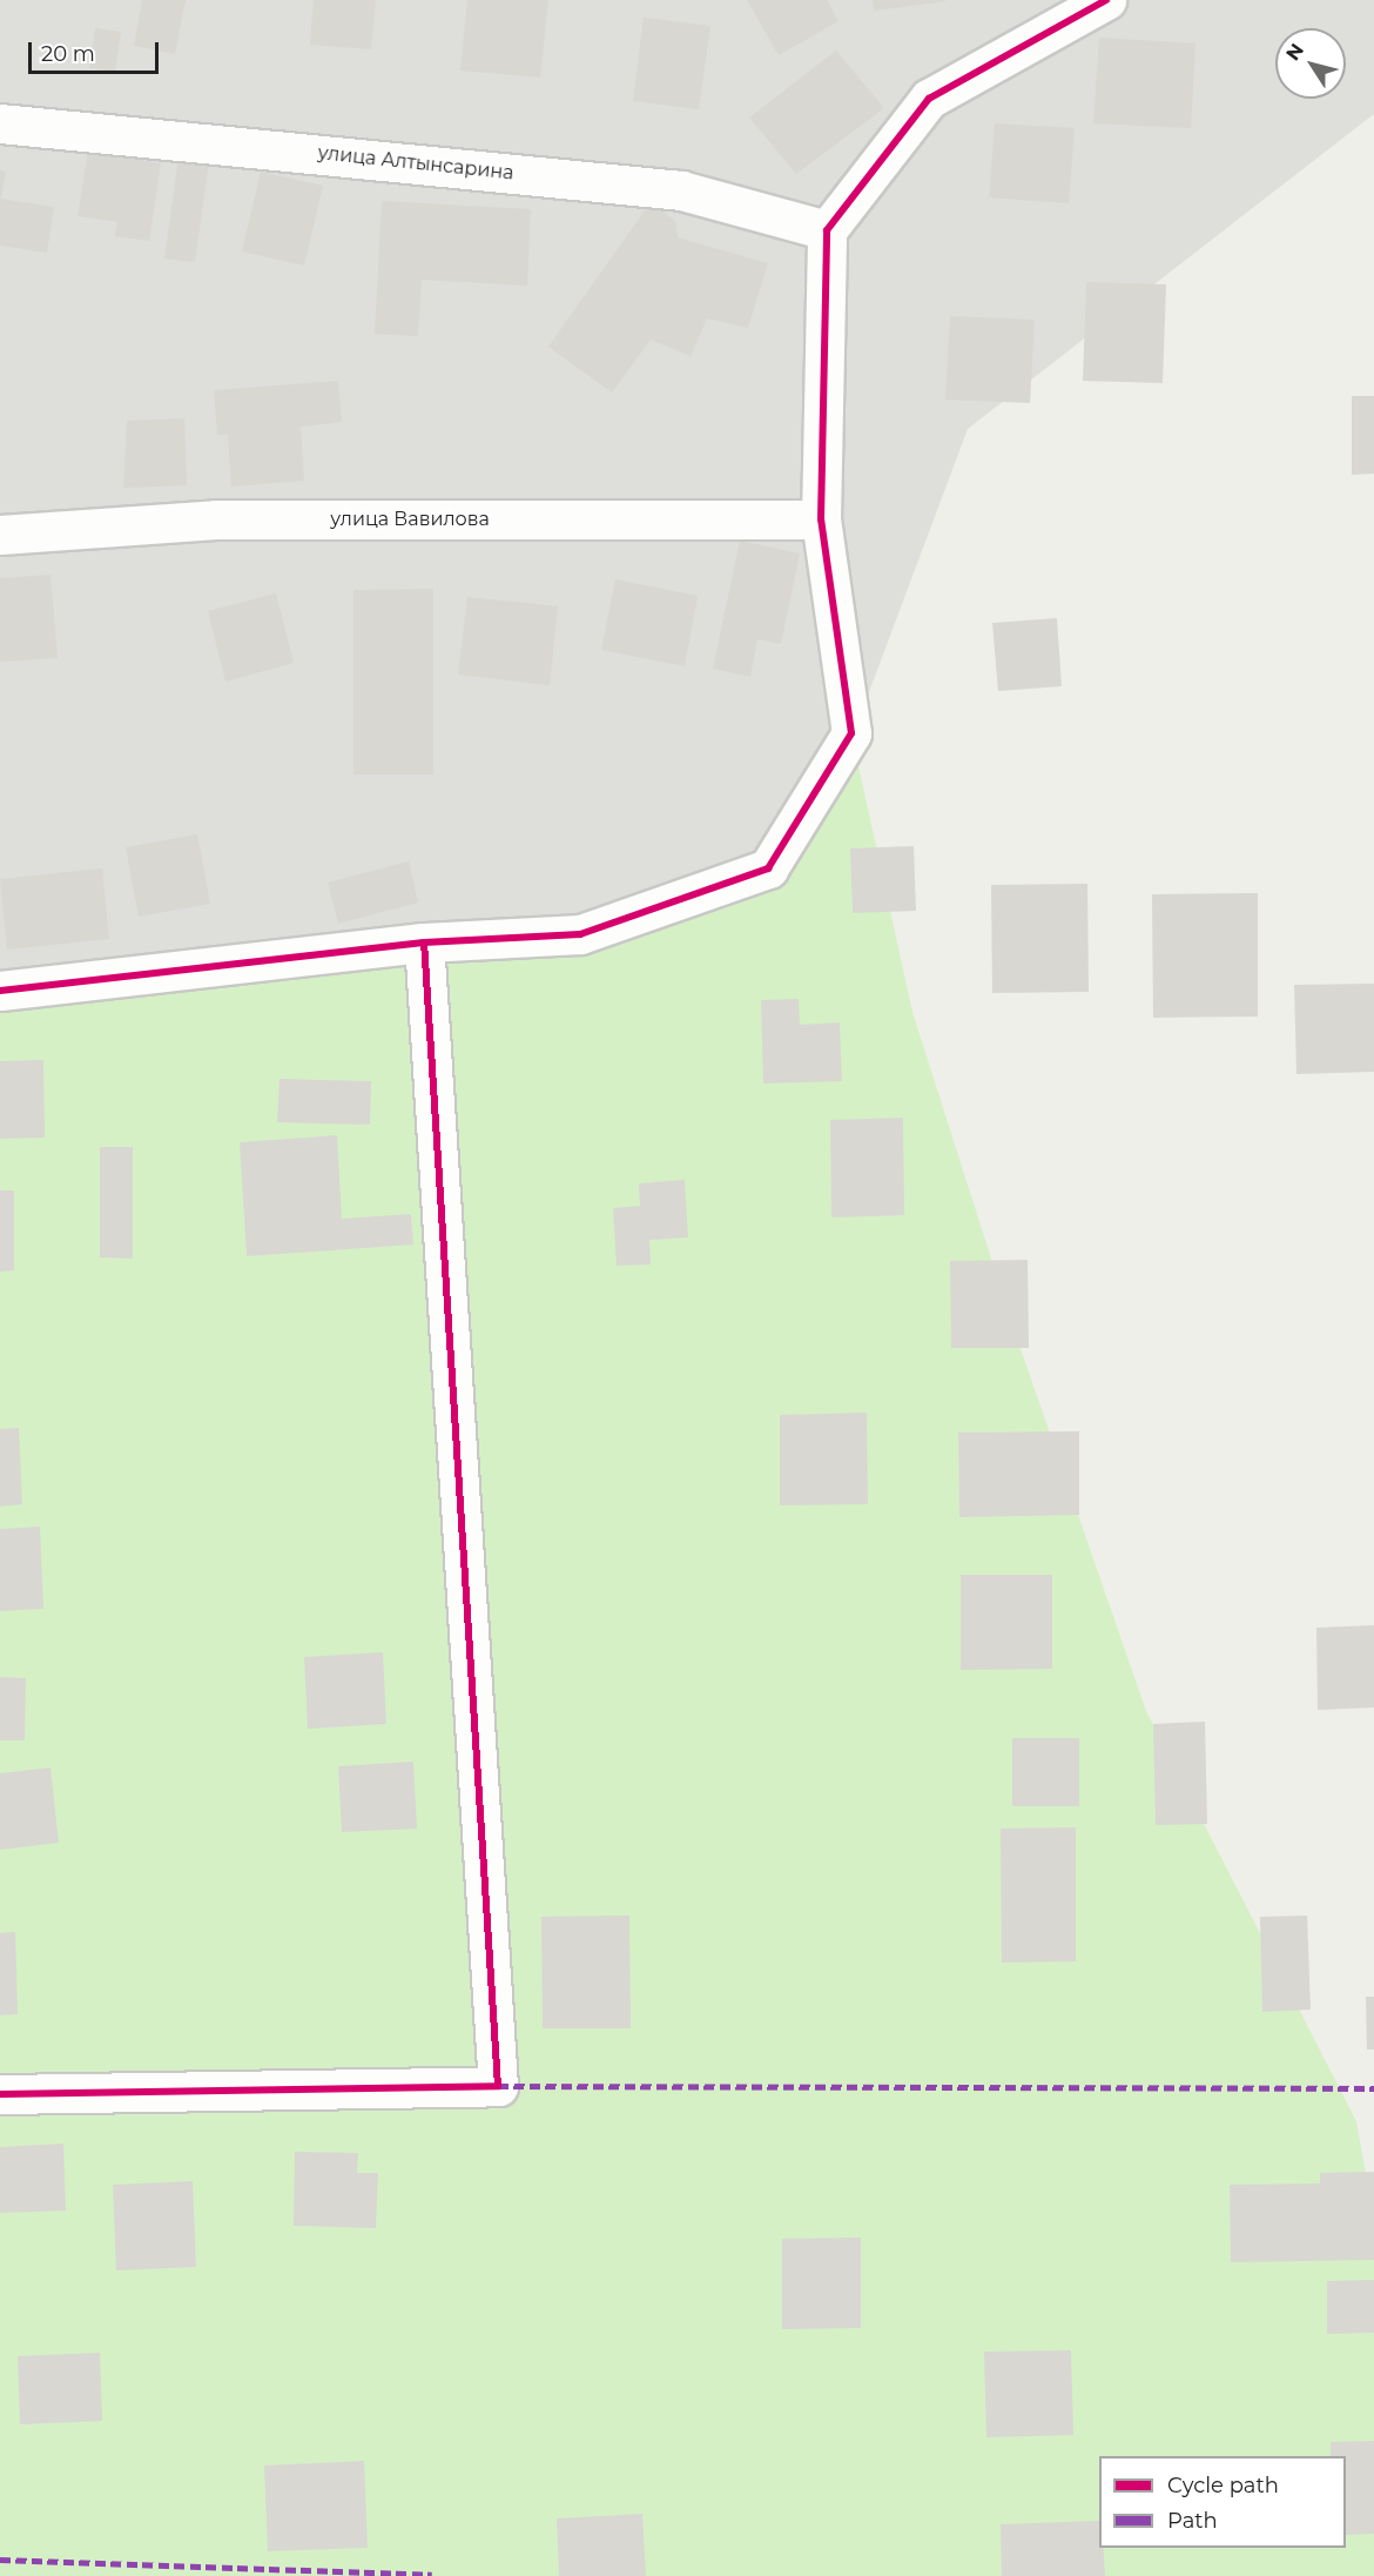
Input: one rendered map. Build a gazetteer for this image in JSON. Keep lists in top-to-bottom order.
{
  "streets": {
    "street": ["улица Алтынсарина", "улица Вавилова"]
  },
  "legend": ["Cycle path", "Path"],
  "scale_bar": "20 m",
  "north": "top left"
}
